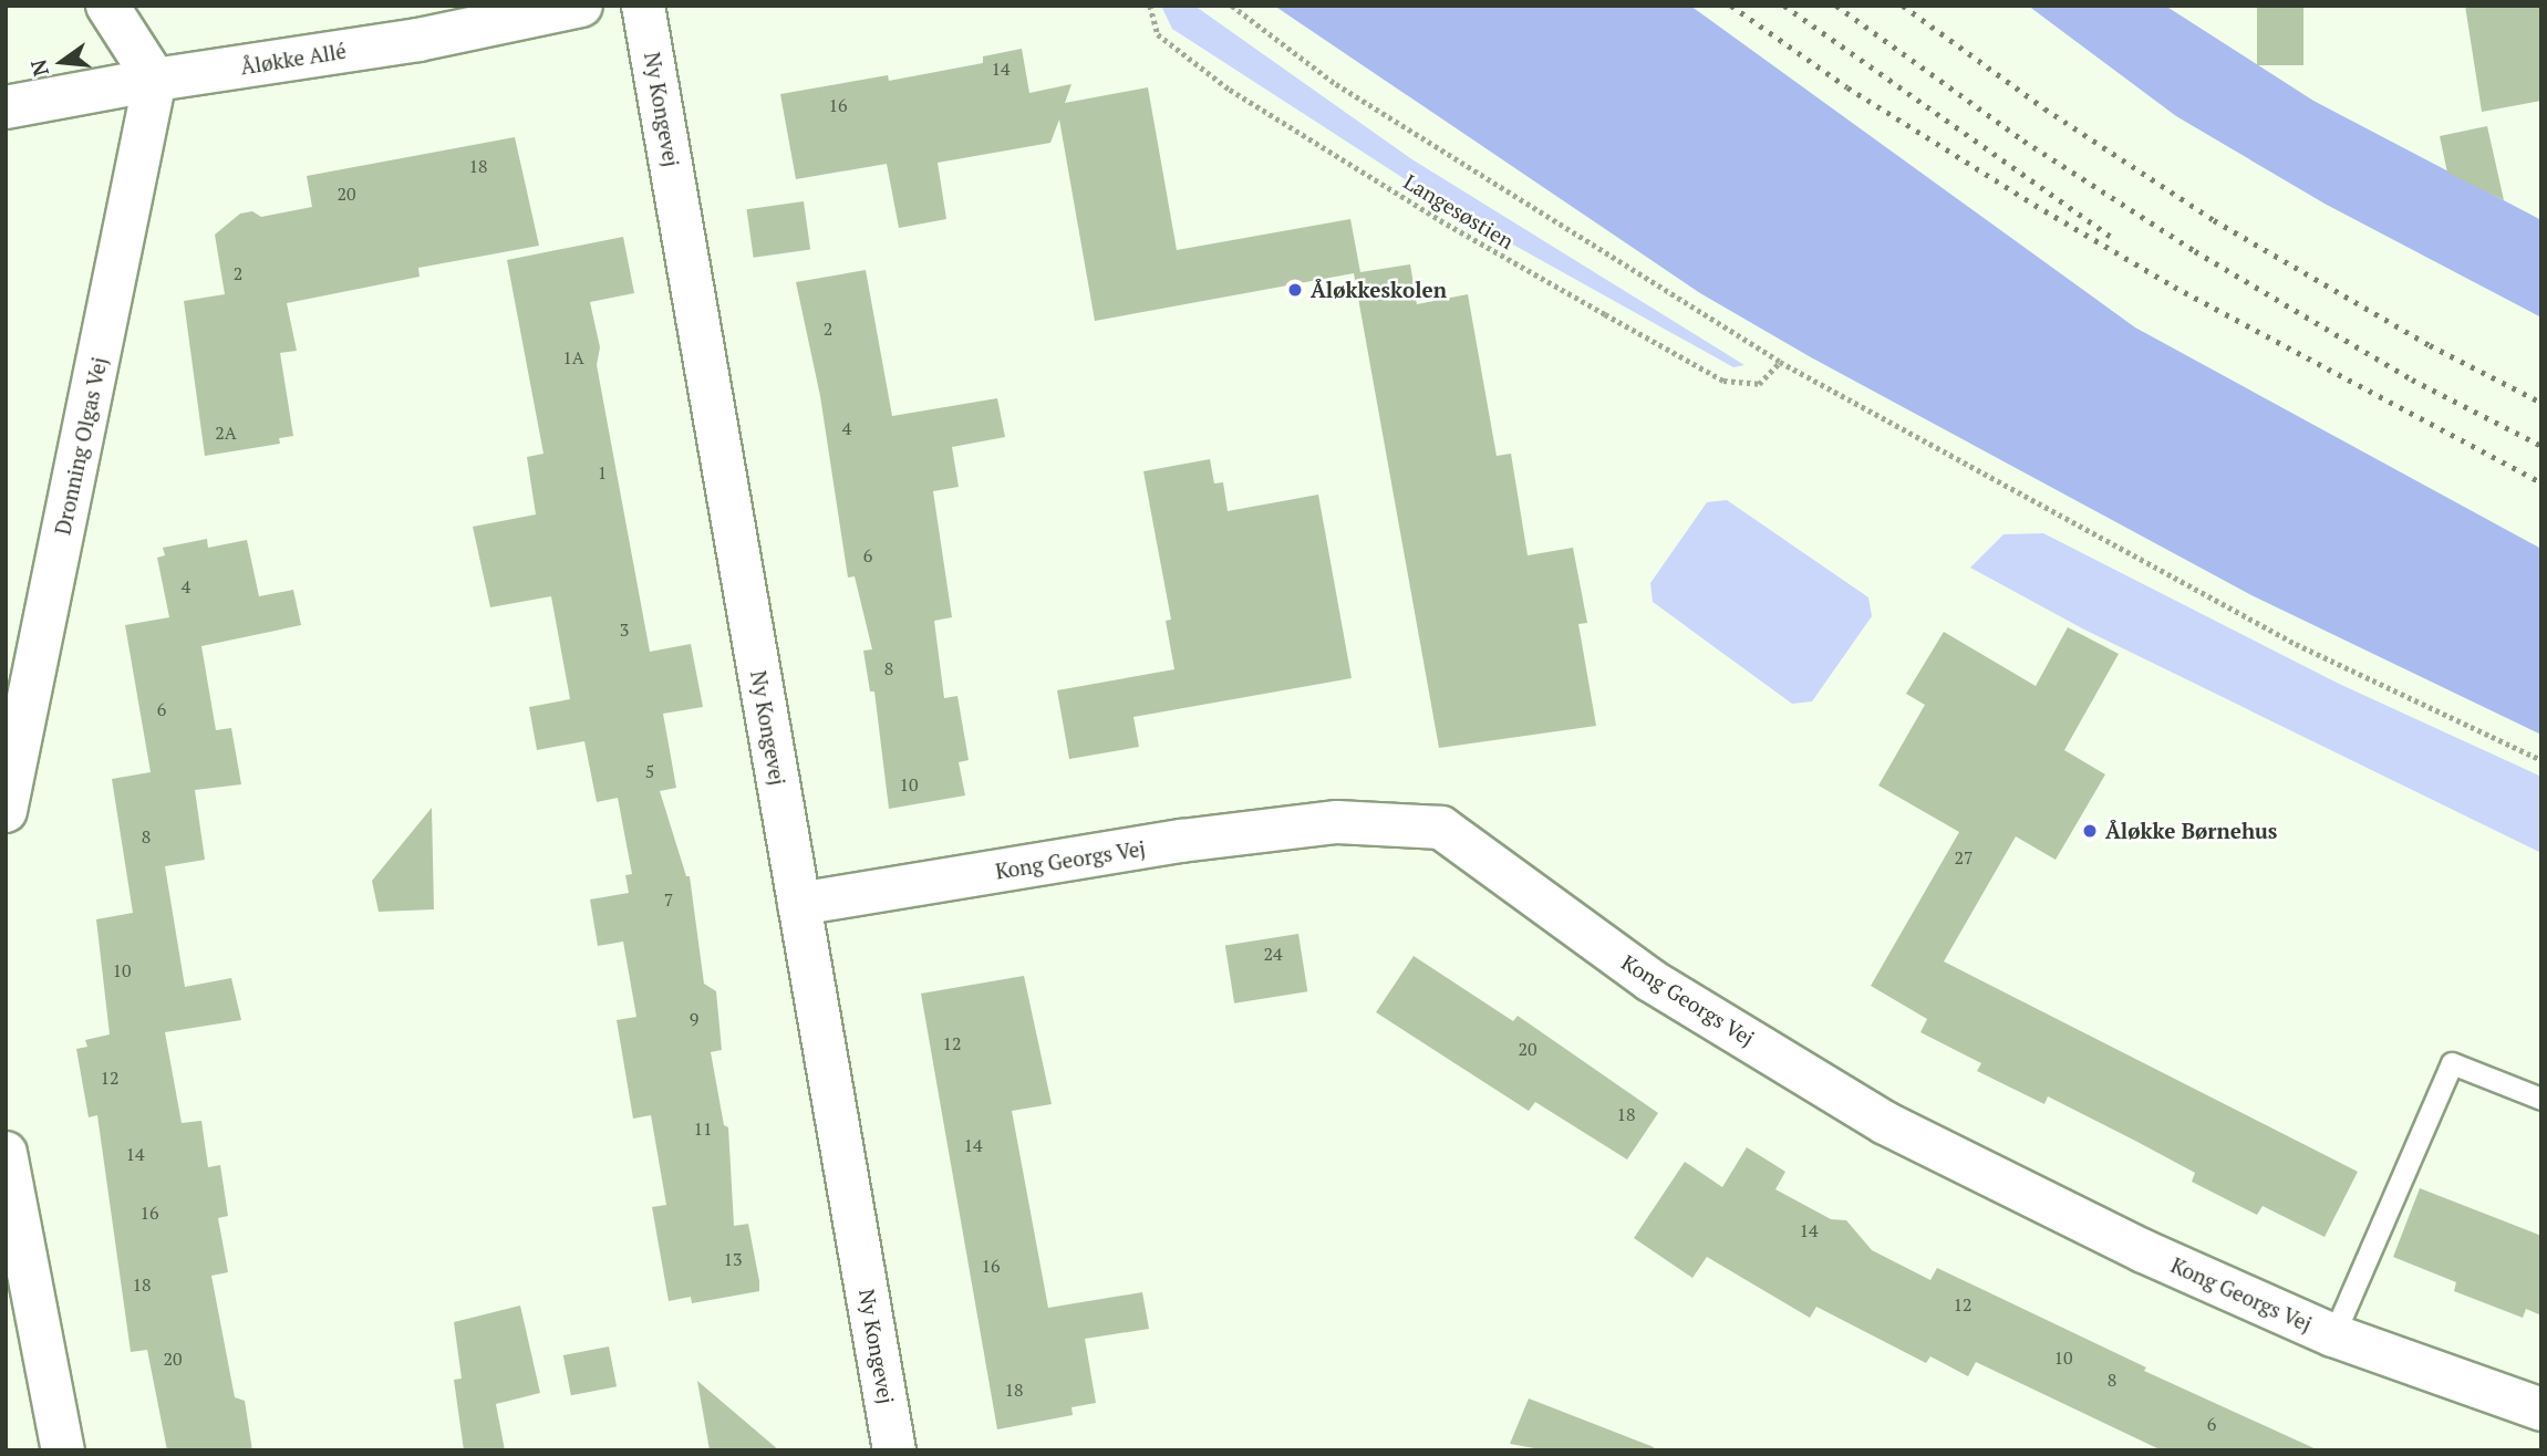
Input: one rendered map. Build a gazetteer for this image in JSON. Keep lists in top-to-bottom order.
{
  "streets": {
    "street": [
      "Åløkke Allé",
      "Ny Kongevej",
      "Dronning Olgas Vej",
      "Kong Georgs Vej"
    ],
    "path": ["Langesøstien"]
  },
  "crossings": [
    ["Åløkke Allé", "Dronning Olgas Vej"],
    ["Ny Kongevej", "Kong Georgs Vej"]
  ],
  "places": ["Åløkkeskolen", "Åløkke Børnehus"],
  "house_numbers": [
    "14",
    "16",
    "18",
    "20",
    "2",
    "2",
    "1A",
    "4",
    "2A",
    "1",
    "6",
    "4",
    "3",
    "8",
    "6",
    "5",
    "10",
    "8",
    "27",
    "7",
    "24",
    "10",
    "9",
    "12",
    "20",
    "12",
    "18",
    "11",
    "14",
    "14",
    "16",
    "14",
    "13",
    "16",
    "18",
    "12",
    "10",
    "20",
    "8",
    "18",
    "6"
  ],
  "north": "left"
}
